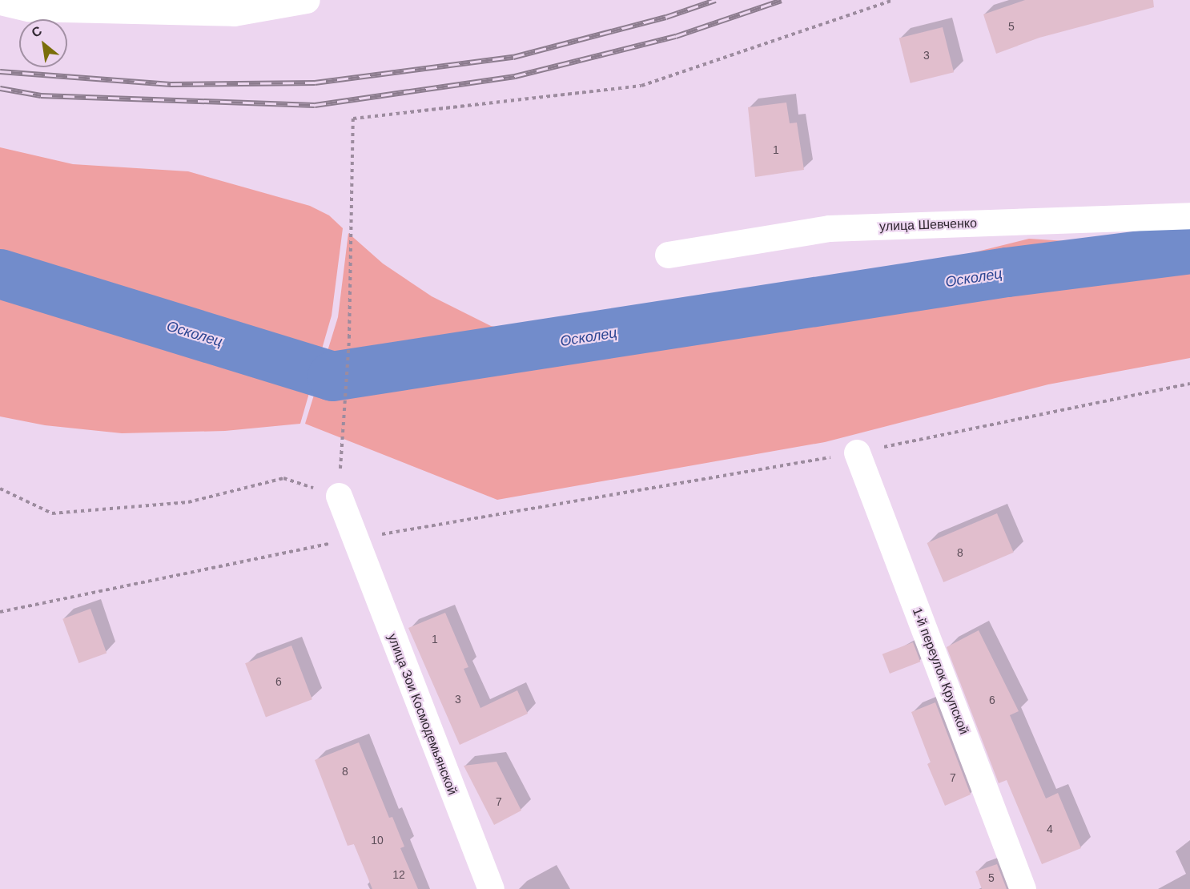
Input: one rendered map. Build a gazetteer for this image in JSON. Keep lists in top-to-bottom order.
{
  "streets": {
    "street": ["улица Шевченко", "1-й переулок Крупской", "улица Зои Космодемьянской"]
  },
  "water": ["Осколец"],
  "house_numbers": [
    "5",
    "3",
    "1",
    "8",
    "1",
    "6",
    "3",
    "6",
    "8",
    "7",
    "7",
    "4",
    "10",
    "12",
    "5"
  ],
  "north": "top left"
}
